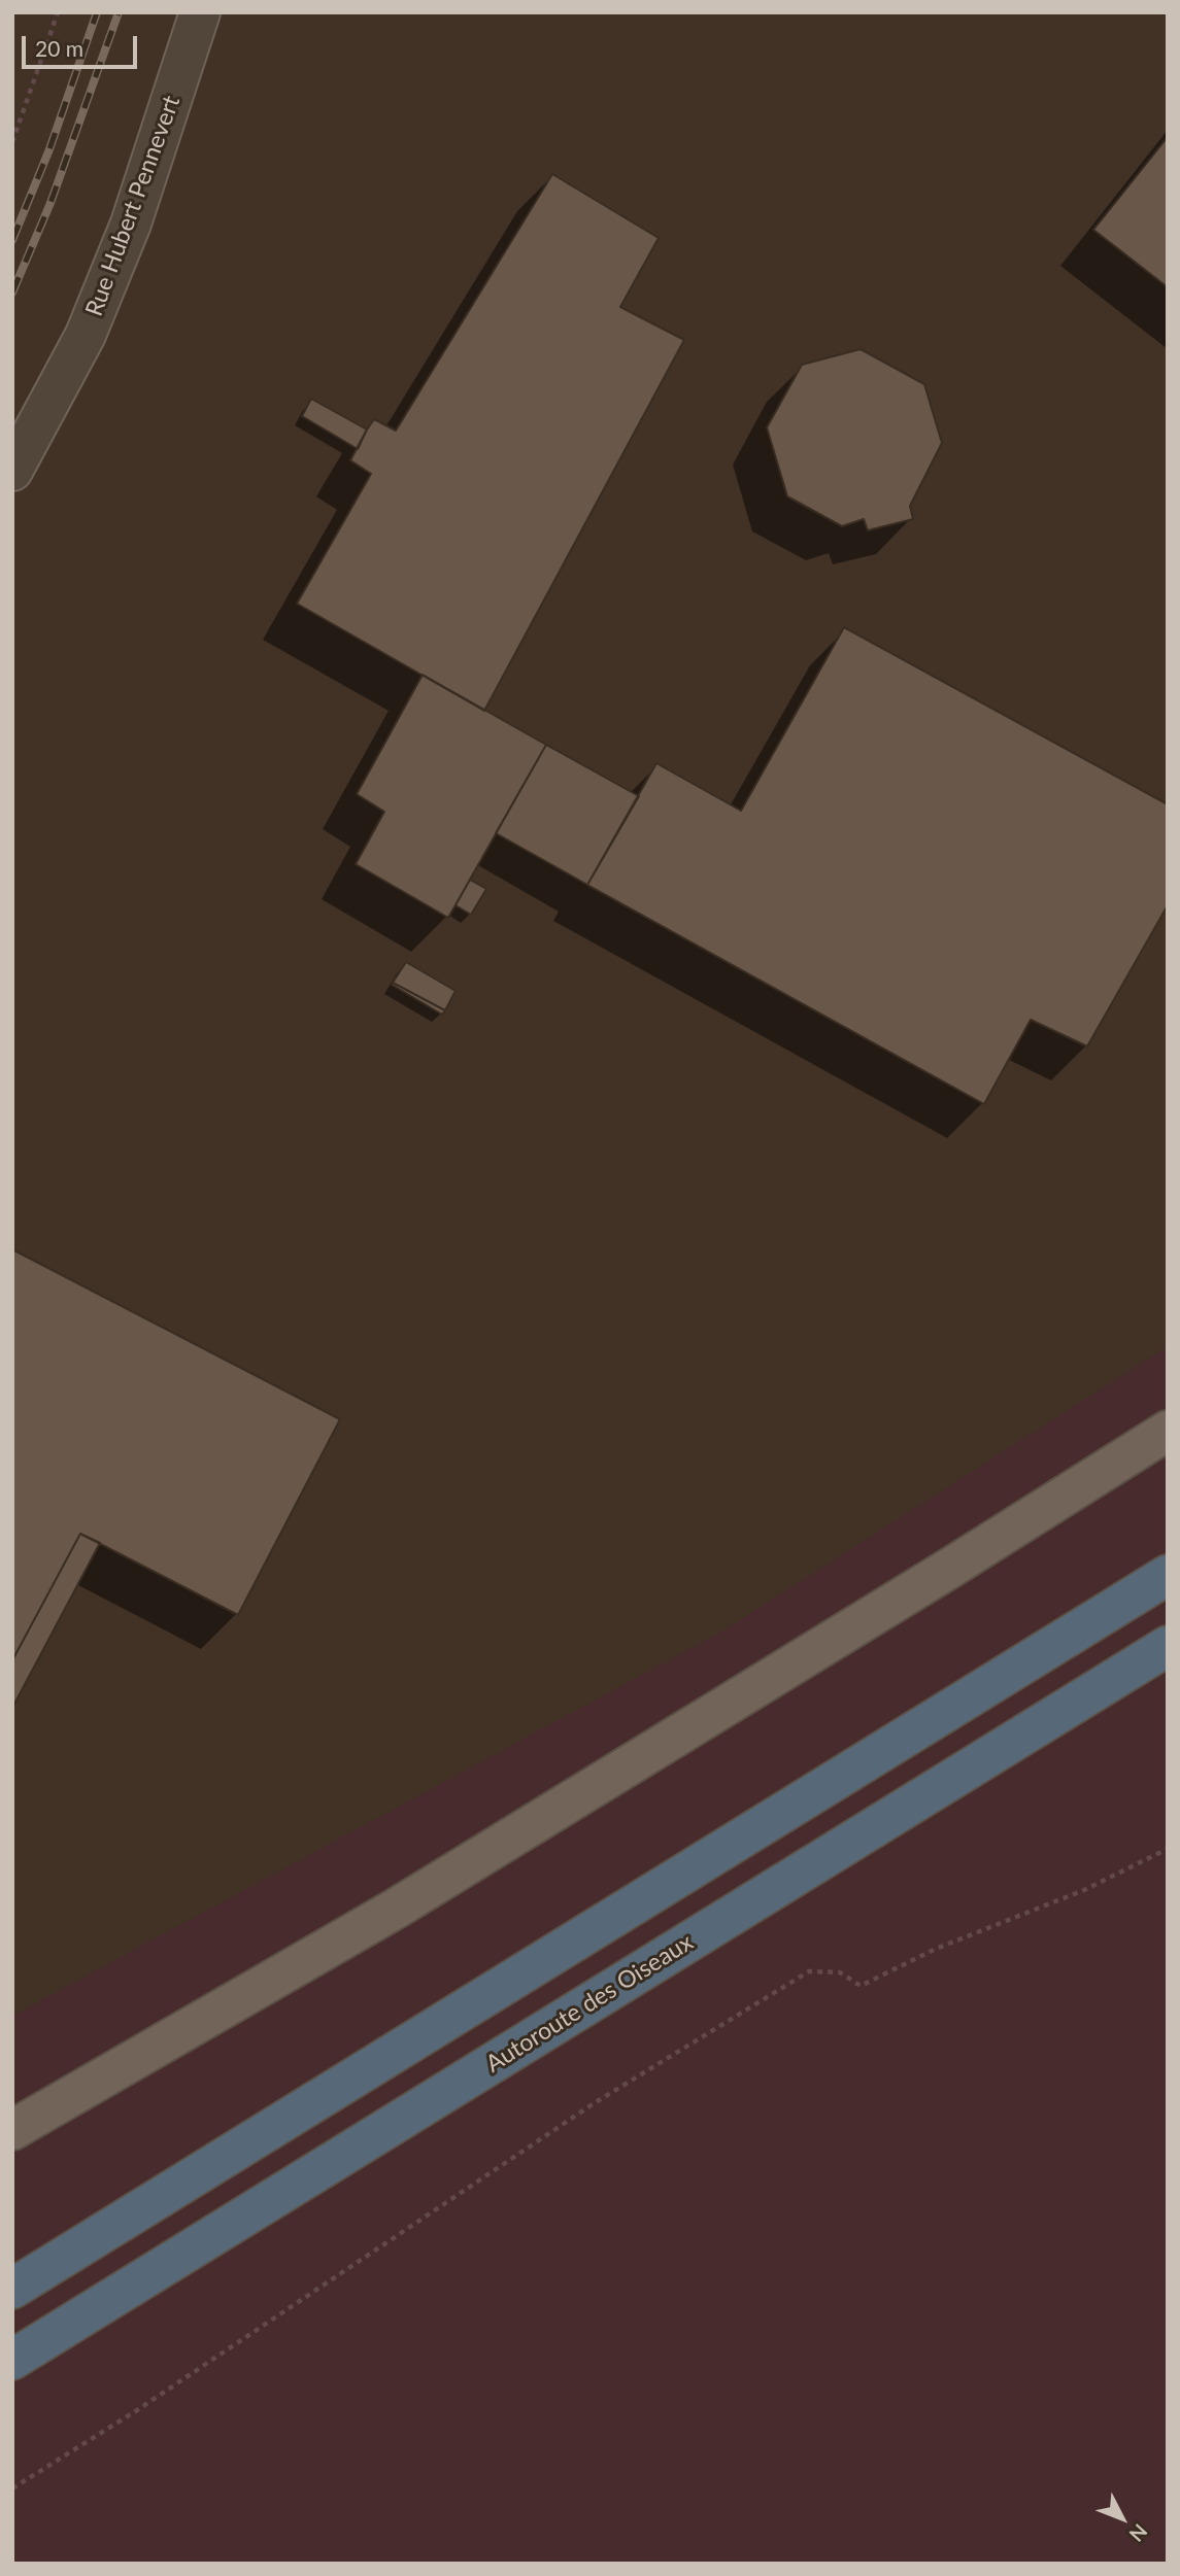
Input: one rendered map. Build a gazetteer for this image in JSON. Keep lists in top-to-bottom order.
{
  "streets": {
    "highway": ["Autoroute des Oiseaux"],
    "street": ["Rue Hubert Pennevert"]
  },
  "scale_bar": "20 m",
  "north": "bottom right"
}
